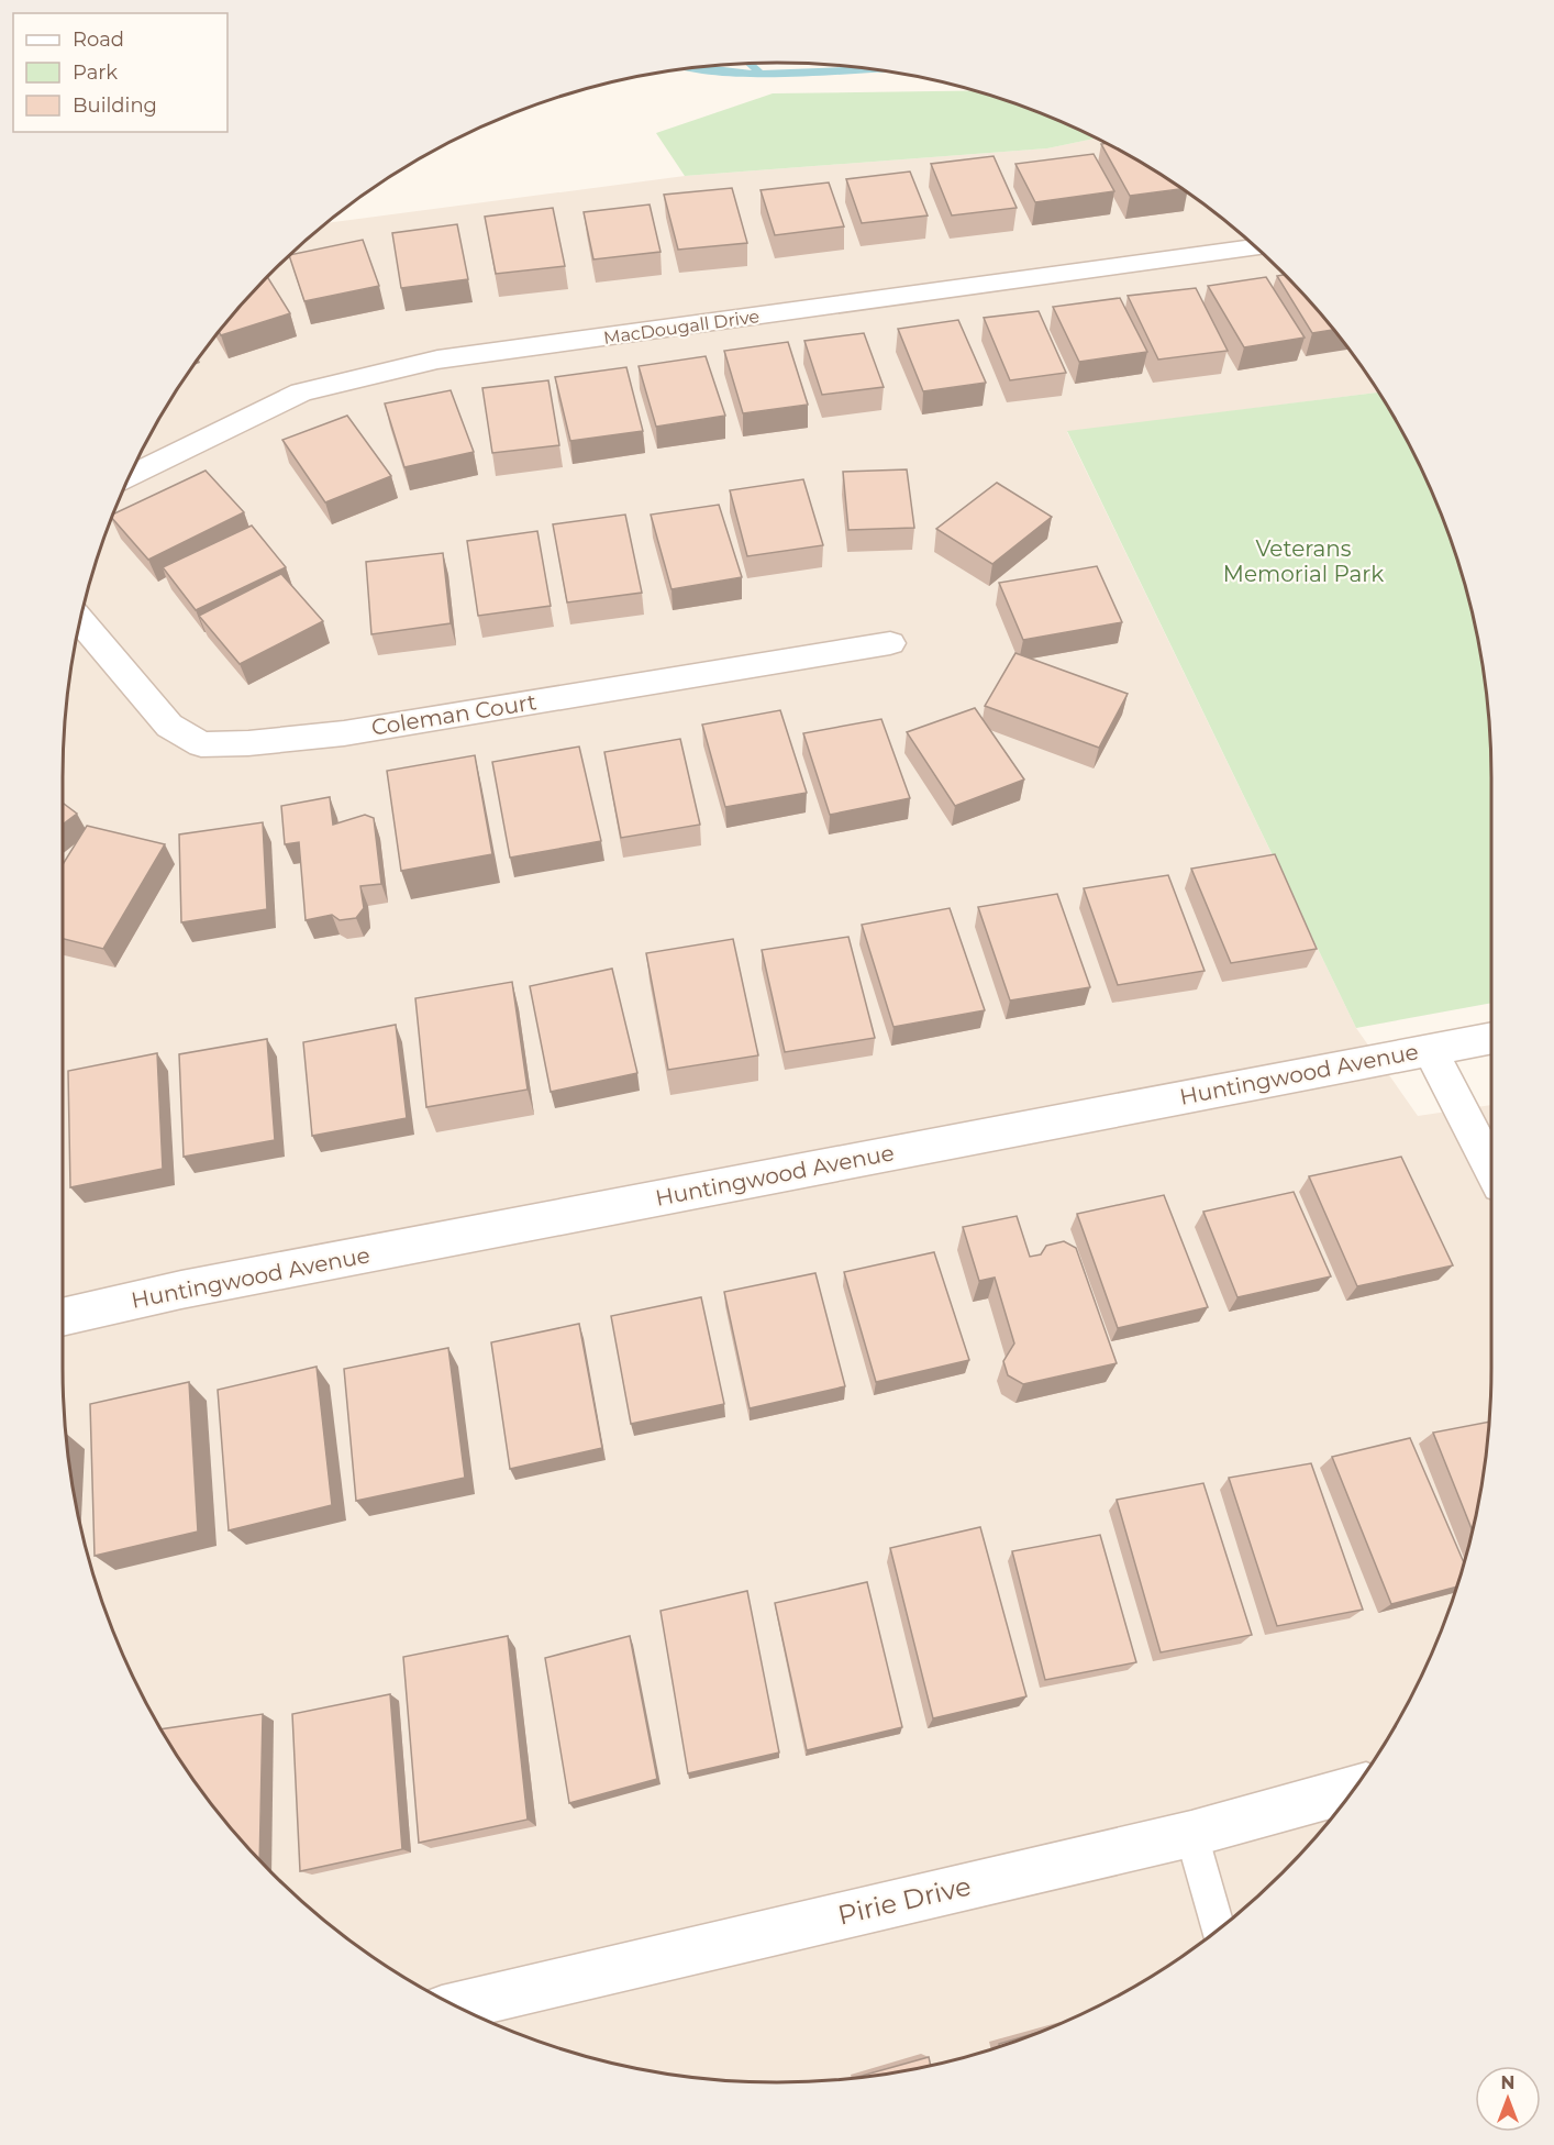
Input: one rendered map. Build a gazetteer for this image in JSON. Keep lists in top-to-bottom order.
{
  "streets": {
    "street": [
      "MacDougall Drive",
      "Coleman Court",
      "Huntingwood Avenue",
      "Pirie Drive"
    ]
  },
  "parks": ["Veterans Memorial Park"],
  "legend": ["Road", "Park", "Building"],
  "north": "top"
}
